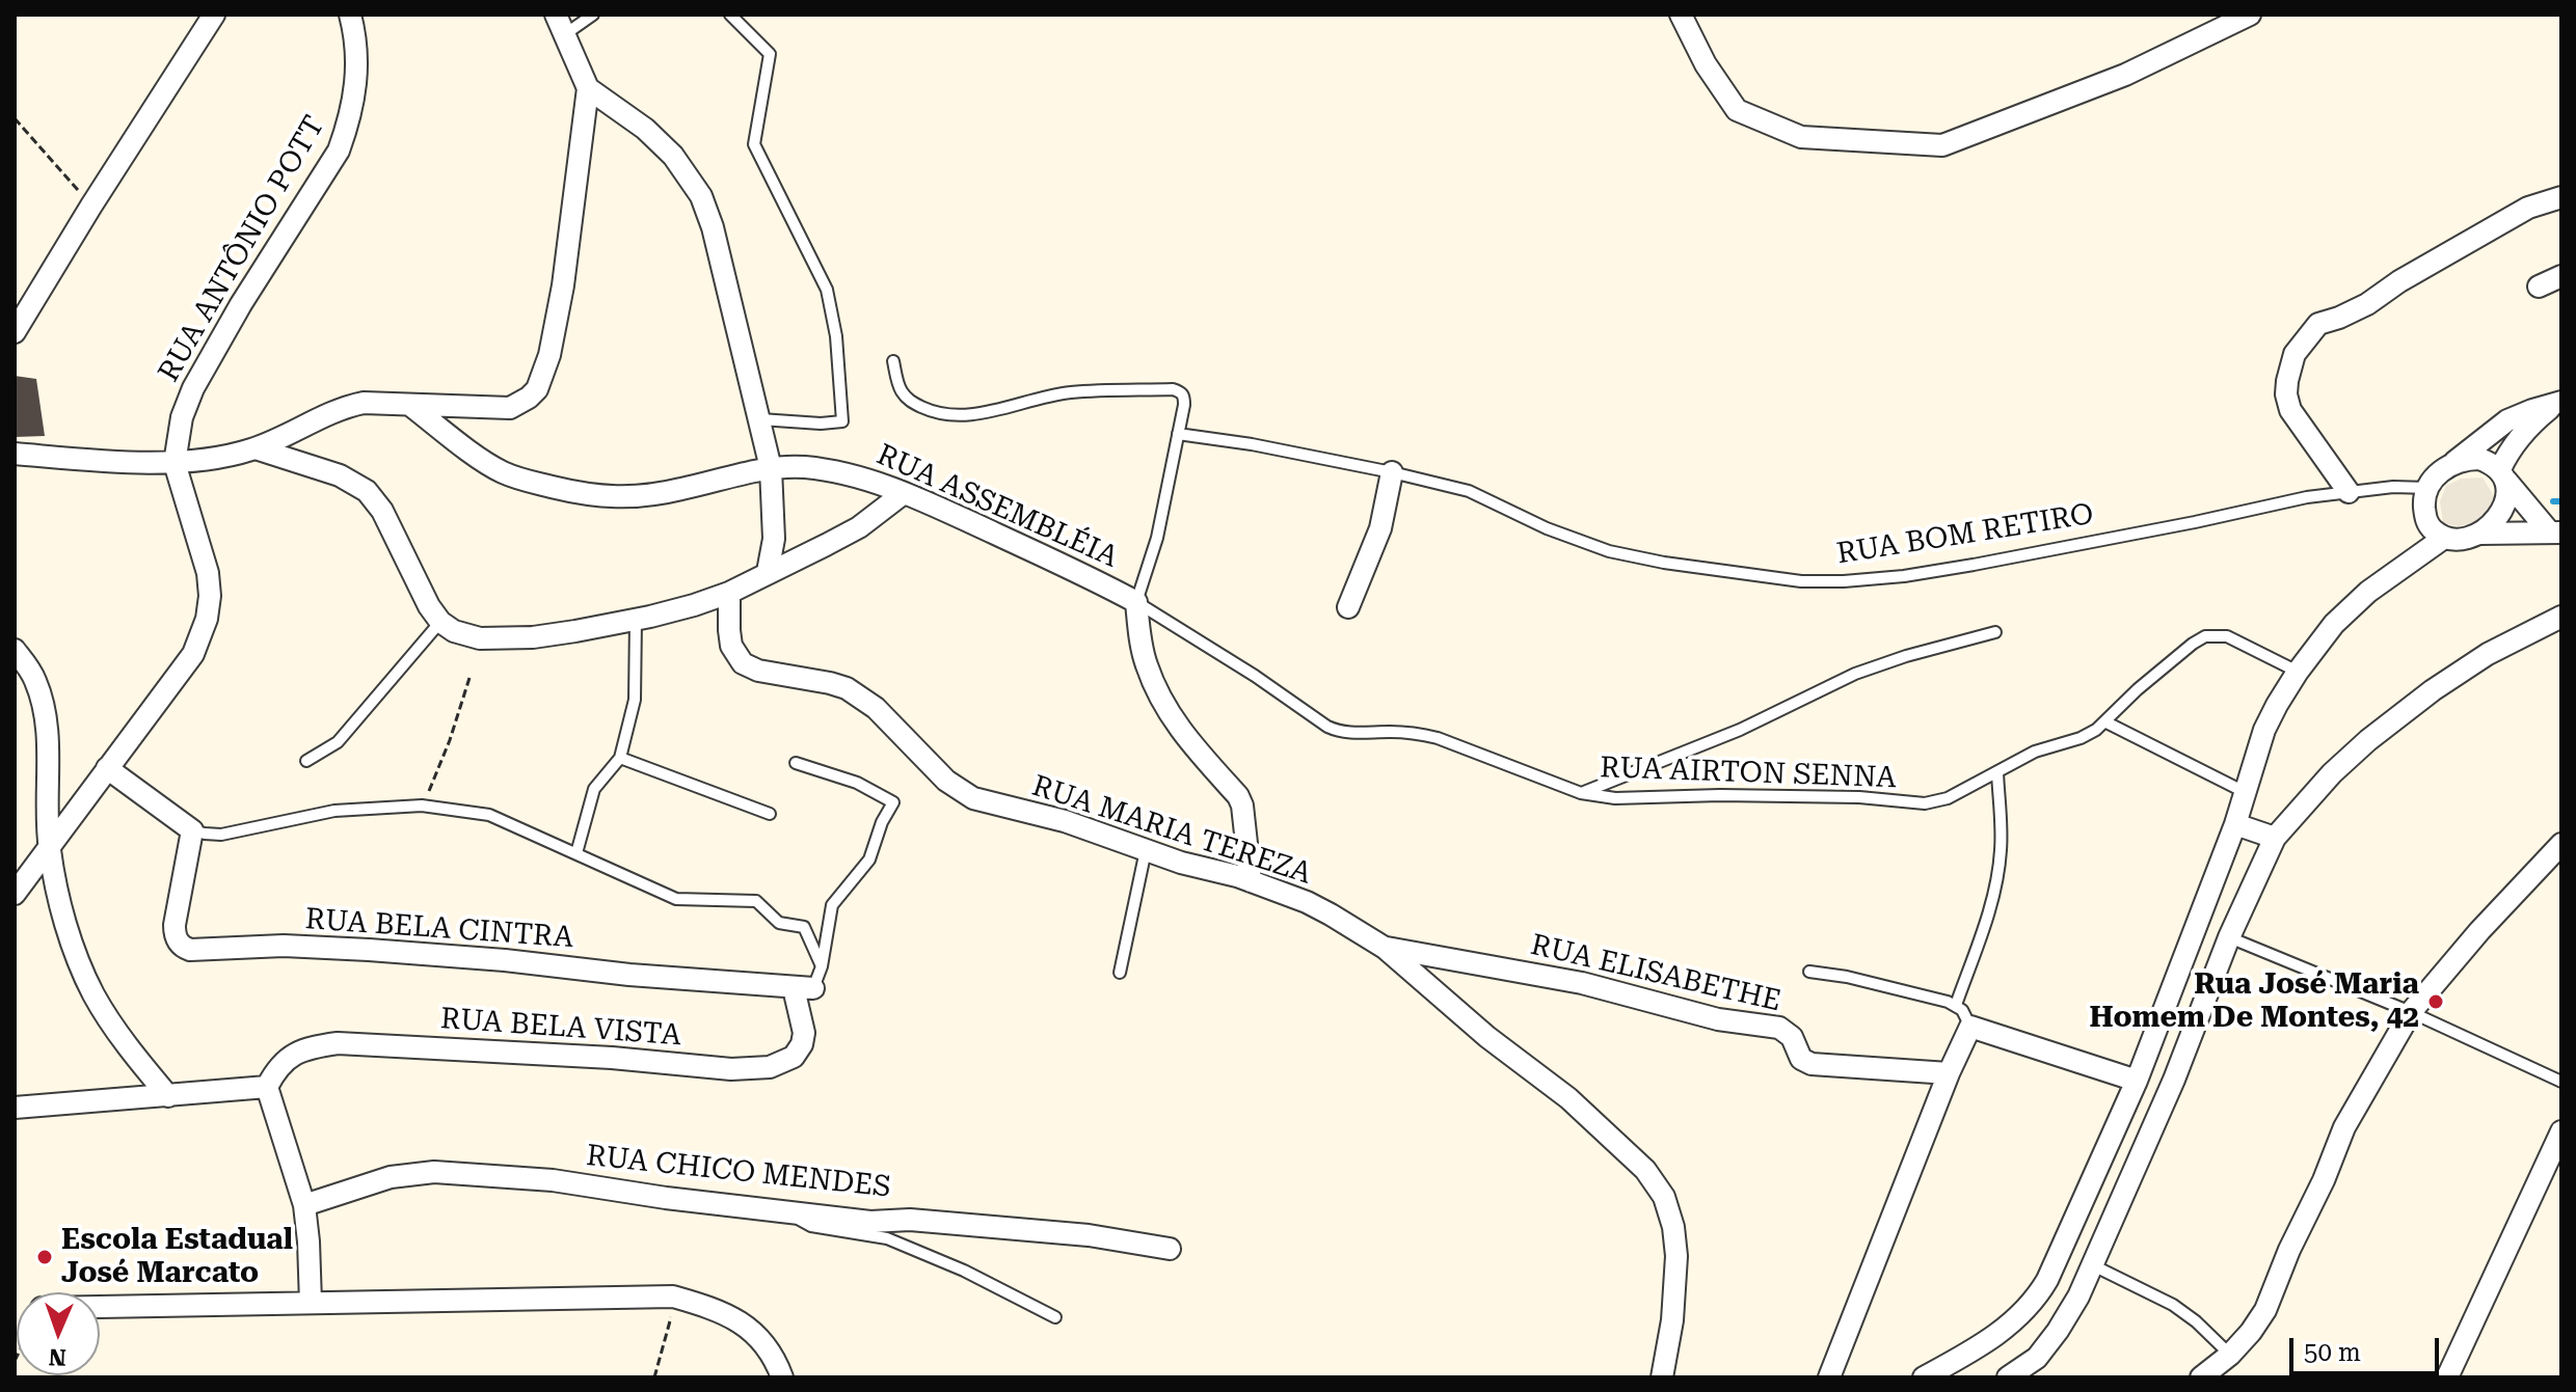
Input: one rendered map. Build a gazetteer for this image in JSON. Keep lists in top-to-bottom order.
{
  "streets": {
    "street": [
      "RUA ANTÔNIO POTT",
      "RUA ASSEMBLÉIA",
      "RUA MARIA TEREZA",
      "RUA BELA CINTRA",
      "RUA ELISABETHE",
      "RUA BELA VISTA",
      "RUA CHICO MENDES"
    ],
    "lane": ["RUA BOM RETIRO", "RUA AIRTON SENNA"]
  },
  "crossings": [
    ["RUA ASSEMBLÉIA", "RUA AIRTON SENNA"],
    ["RUA MARIA TEREZA", "RUA ELISABETHE"],
    ["RUA BELA CINTRA", "RUA BELA VISTA"]
  ],
  "places": ["Rua José Maria Homem De Montes, 42", "Escola Estadual José Marcato"],
  "scale_bar": "50 m",
  "north": "bottom"
}
